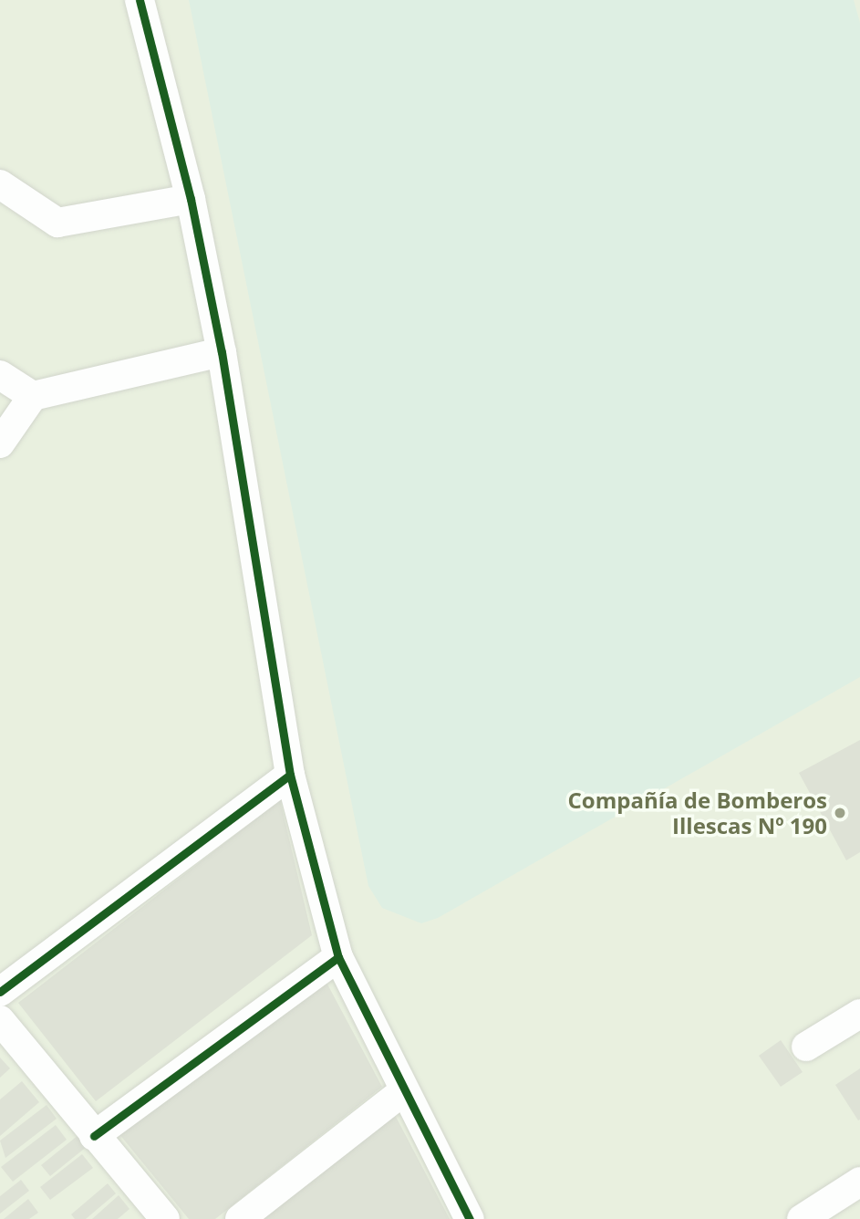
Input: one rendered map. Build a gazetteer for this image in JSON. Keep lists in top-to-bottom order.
{
  "places": ["Compañía de Bomberos Illescas Nº 190"]
}
